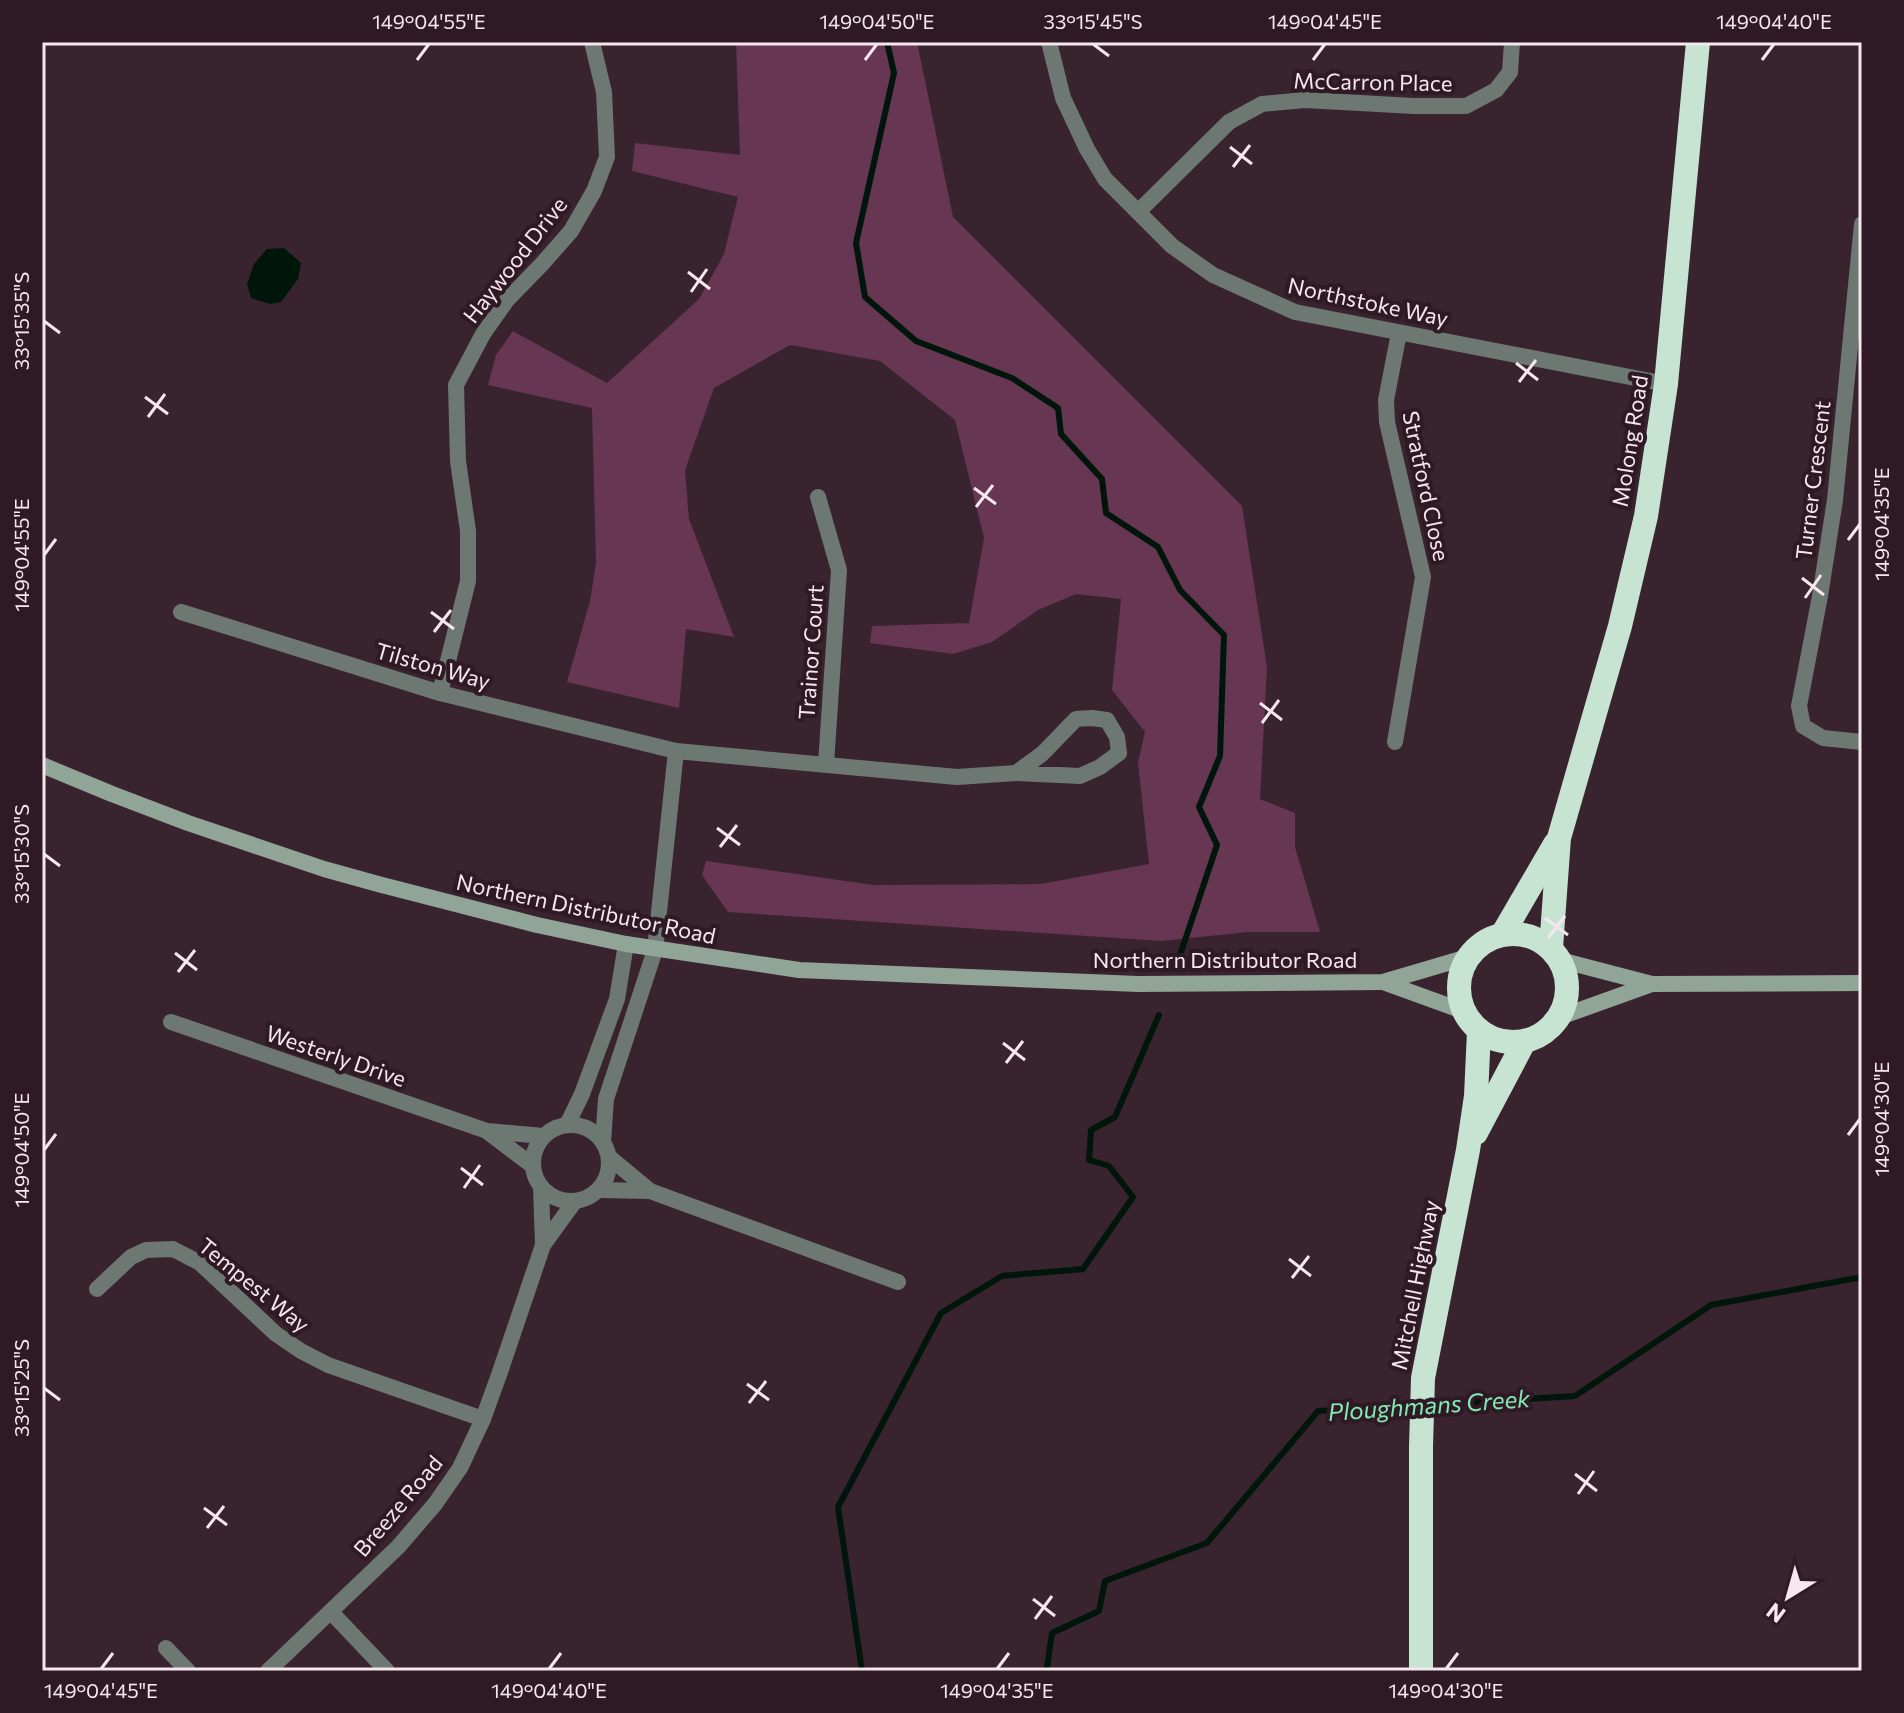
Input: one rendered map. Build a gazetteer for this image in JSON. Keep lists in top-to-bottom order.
{
  "streets": {
    "highway": ["Molong Road", "Mitchell Highway"],
    "main road": ["Northern Distributor Road"],
    "street": [
      "McCarron Place",
      "Haywood Drive",
      "Northstoke Way",
      "Turner Crescent",
      "Stratford Close",
      "Trainor Court",
      "Tilston Way",
      "Westerly Drive",
      "Tempest Way",
      "Breeze Road"
    ]
  },
  "crossings": [
    ["McCarron Place", "Northstoke Way"],
    ["Haywood Drive", "Tilston Way"],
    ["Northstoke Way", "Molong Road"],
    ["Northstoke Way", "Stratford Close"],
    ["Molong Road", "Northern Distributor Road"],
    ["Molong Road", "Mitchell Highway"],
    ["Trainor Court", "Tilston Way"],
    ["Northern Distributor Road", "Mitchell Highway"],
    ["Westerly Drive", "Breeze Road"],
    ["Tempest Way", "Breeze Road"]
  ],
  "water": ["Ploughmans Creek"],
  "north": "bottom left",
  "coordinates": [
    "149°04'55\"E",
    "149°04'50\"E",
    "33°15'45\"S",
    "149°04'45\"E",
    "149°04'40\"E",
    "33°15'35\"S",
    "149°04'35\"E",
    "33°15'30\"S",
    "149°04'30\"E",
    "33°15'25\"S"
  ]
}
